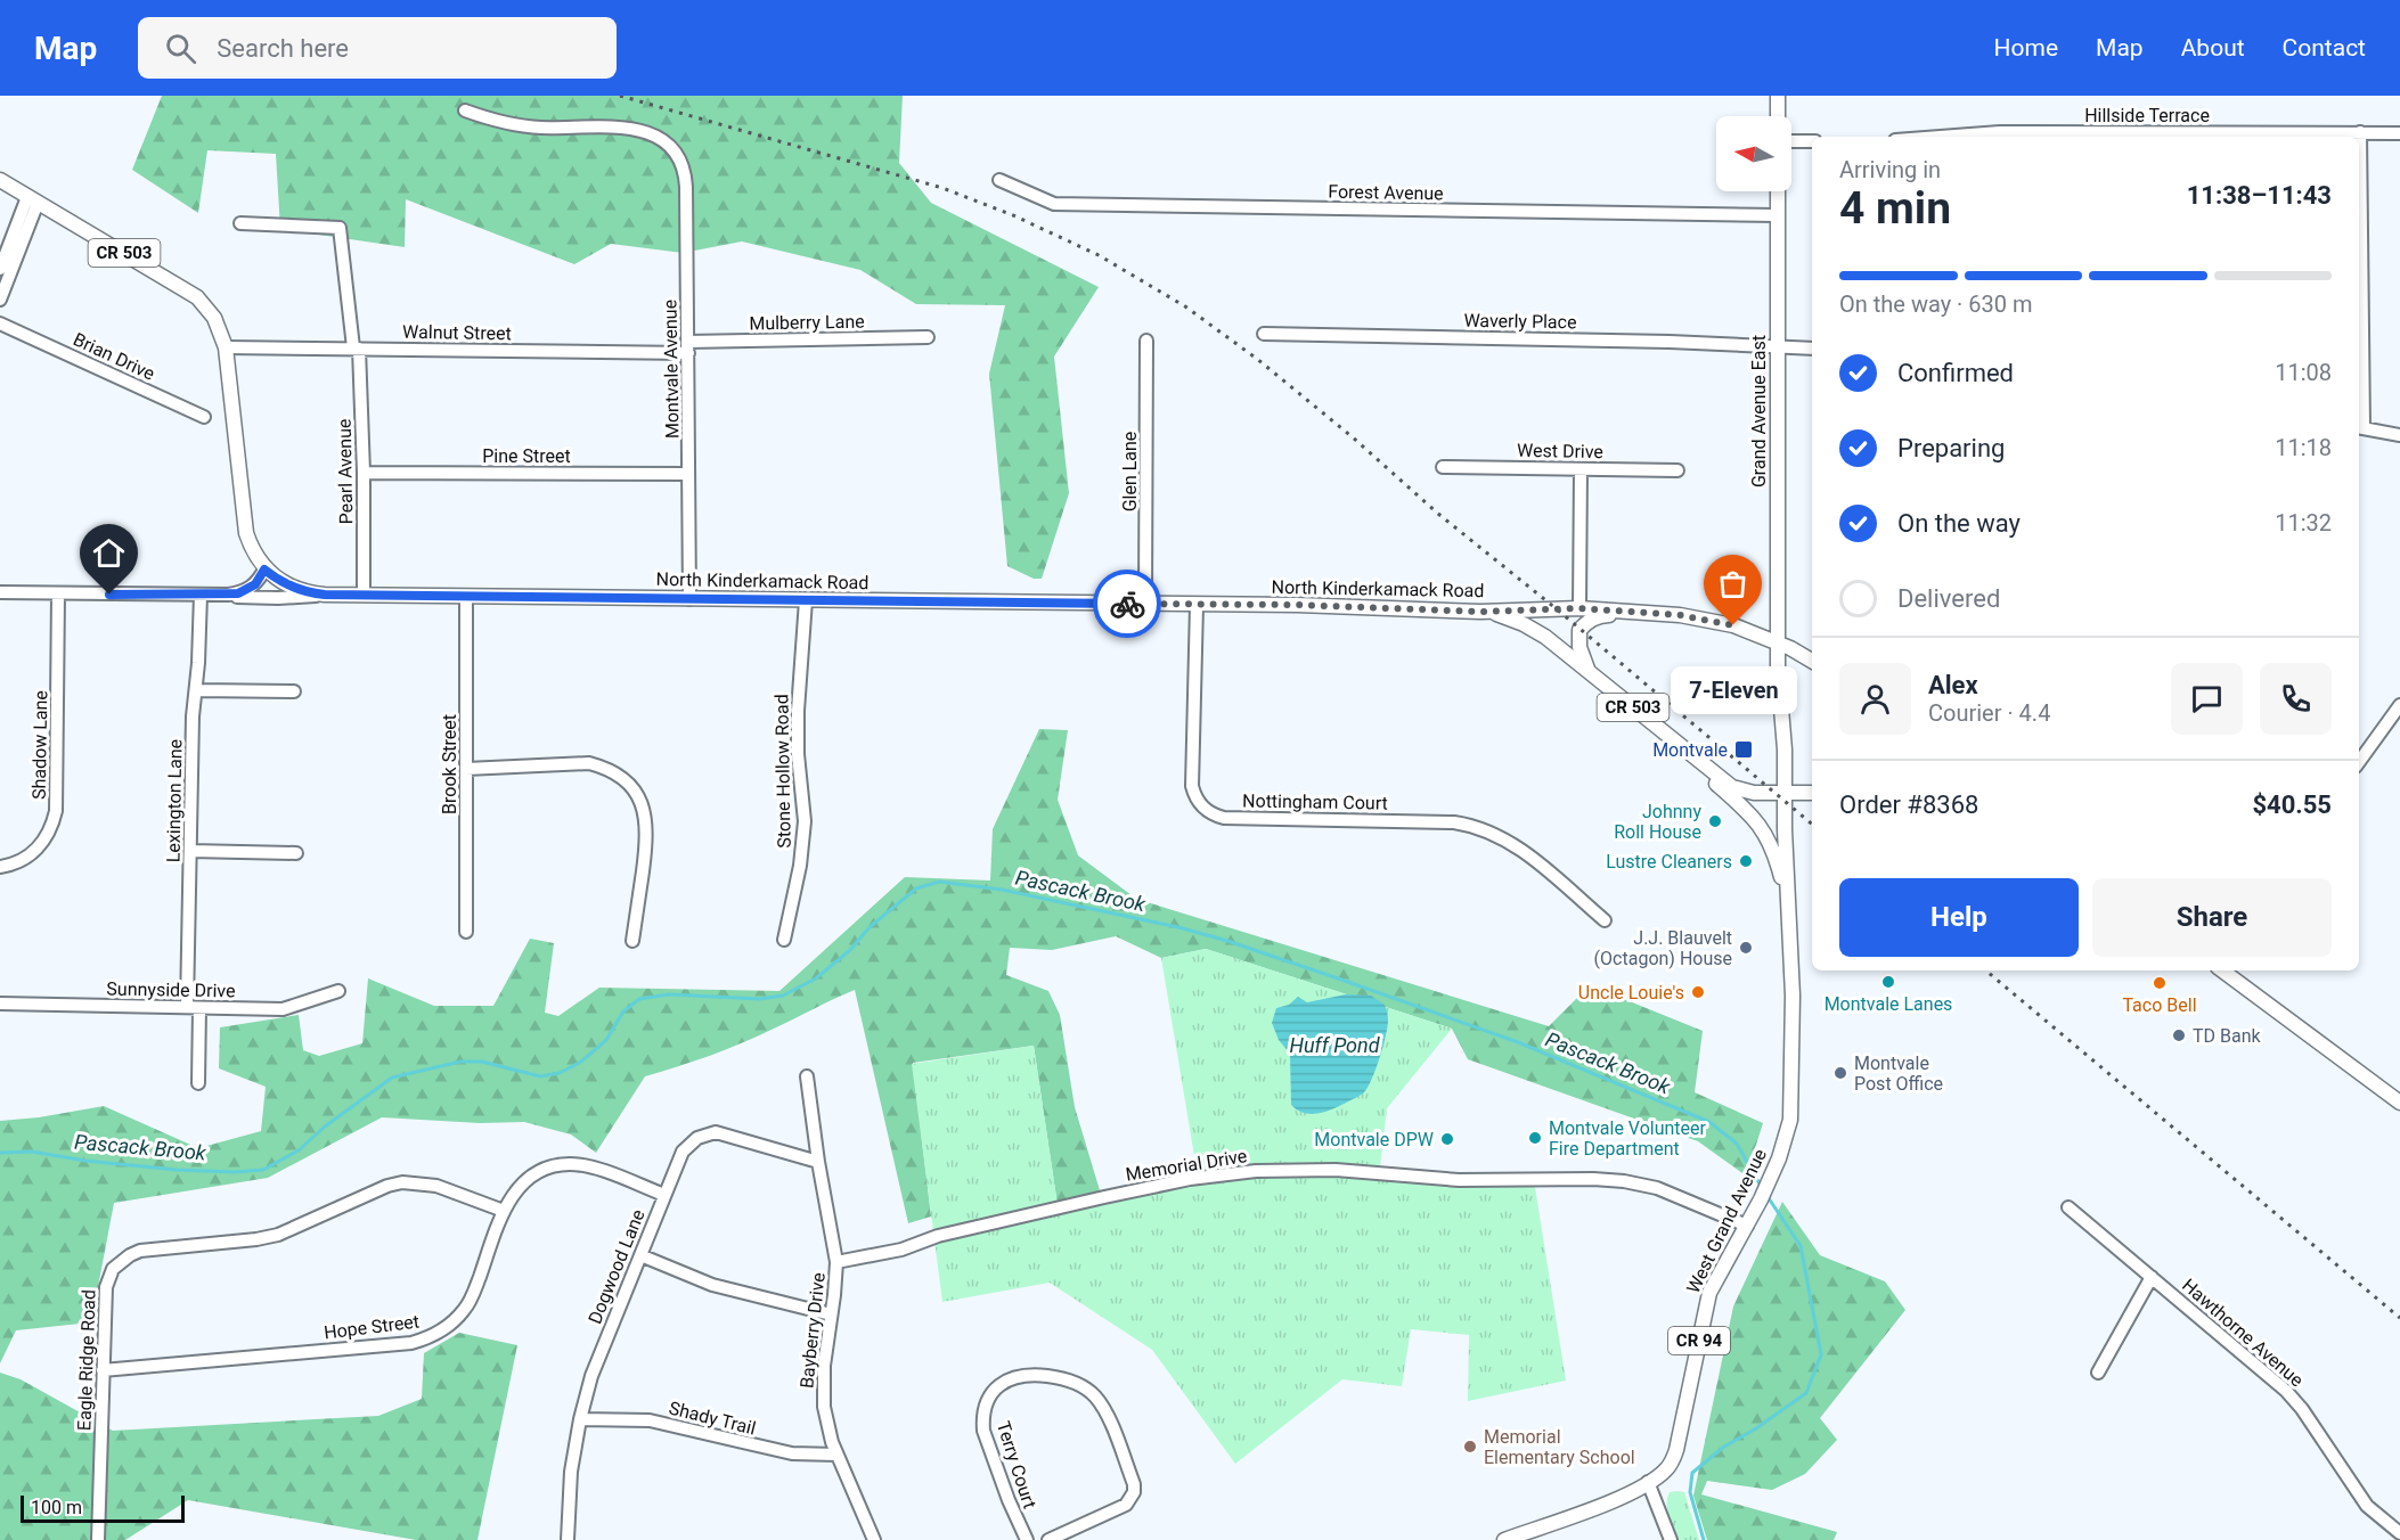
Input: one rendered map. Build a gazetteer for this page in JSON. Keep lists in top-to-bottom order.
{
  "streets": {
    "main road": [
      "CR 503",
      "Grand Avenue East",
      "North Kinderkamack Road",
      "West Grand Avenue",
      "CR 94"
    ],
    "street": [
      "Hillside Terrace",
      "Forest Avenue",
      "Waverly Place",
      "Mulberry Lane",
      "Walnut Street",
      "Brian Drive",
      "Montvale Avenue",
      "West Drive",
      "Pine Street",
      "Pearl Avenue",
      "Glen Lane",
      "Shadow Lane",
      "Brook Street",
      "Stone Hollow Road",
      "Lexington Lane",
      "Nottingham Court",
      "Sunnyside Drive",
      "Memorial Drive",
      "Dogwood Lane",
      "Hope Street",
      "Bayberry Drive",
      "Hawthorne Avenue",
      "Eagle Ridge Road",
      "Shady Trail",
      "Terry Court"
    ]
  },
  "crossings": [
    ["Forest Avenue", "Grand Avenue East"],
    ["CR 503", "Grand Avenue East"],
    ["CR 503", "North Kinderkamack Road"],
    ["CR 503", "West Grand Avenue"],
    ["Waverly Place", "Grand Avenue East"],
    ["Mulberry Lane", "Walnut Street"],
    ["Mulberry Lane", "Montvale Avenue"],
    ["Walnut Street", "Montvale Avenue"],
    ["Walnut Street", "Pearl Avenue"],
    ["Walnut Street", "North Kinderkamack Road"],
    ["Montvale Avenue", "Pine Street"],
    ["Montvale Avenue", "North Kinderkamack Road"],
    ["Grand Avenue East", "North Kinderkamack Road"],
    ["Grand Avenue East", "West Grand Avenue"],
    ["Pine Street", "Pearl Avenue"],
    ["Pearl Avenue", "North Kinderkamack Road"],
    ["Glen Lane", "North Kinderkamack Road"],
    ["North Kinderkamack Road", "Brook Street"],
    ["North Kinderkamack Road", "Stone Hollow Road"],
    ["North Kinderkamack Road", "Nottingham Court"],
    ["North Kinderkamack Road", "West Grand Avenue"],
    ["Lexington Lane", "Sunnyside Drive"],
    ["Memorial Drive", "West Grand Avenue"],
    ["Memorial Drive", "Bayberry Drive"],
    ["Dogwood Lane", "Hope Street"],
    ["Dogwood Lane", "Bayberry Drive"],
    ["Dogwood Lane", "Shady Trail"],
    ["Hope Street", "Eagle Ridge Road"],
    ["Bayberry Drive", "Shady Trail"]
  ],
  "water": ["Pascack Brook", "Huff Pond"],
  "places": {
    "other": [
      "7-Eleven",
      "Johnny Roll House",
      "Lustre Cleaners",
      "J.J. Blauvelt (Octagon) House",
      "Montvale Lanes",
      "Taco Bell",
      "Uncle Louie's",
      "TD Bank",
      "Montvale Post Office",
      "Montvale Volunteer Fire Department",
      "Montvale DPW",
      "Memorial Elementary School"
    ],
    "transit": ["Montvale"]
  },
  "scale_bar": "100 m",
  "north": "left",
  "page": {
    "header": "Map",
    "search": "Search here",
    "nav": [
      "Home",
      "Map",
      "About",
      "Contact"
    ],
    "heading": ["4 min", "Arriving in", "11:38–11:43"],
    "panel": [
      "Alex",
      "Courier · 4.4",
      "Order #8368",
      "$40.55"
    ],
    "bar": "On the way · 630 m",
    "list": [
      ["Confirmed", "11:08"],
      ["Preparing", "11:18"],
      ["On the way", "11:32"],
      "Delivered"
    ],
    "bubble": "7-Eleven",
    "buttons": ["Help", "Share"],
    "scale": "100 m"
  }
}
